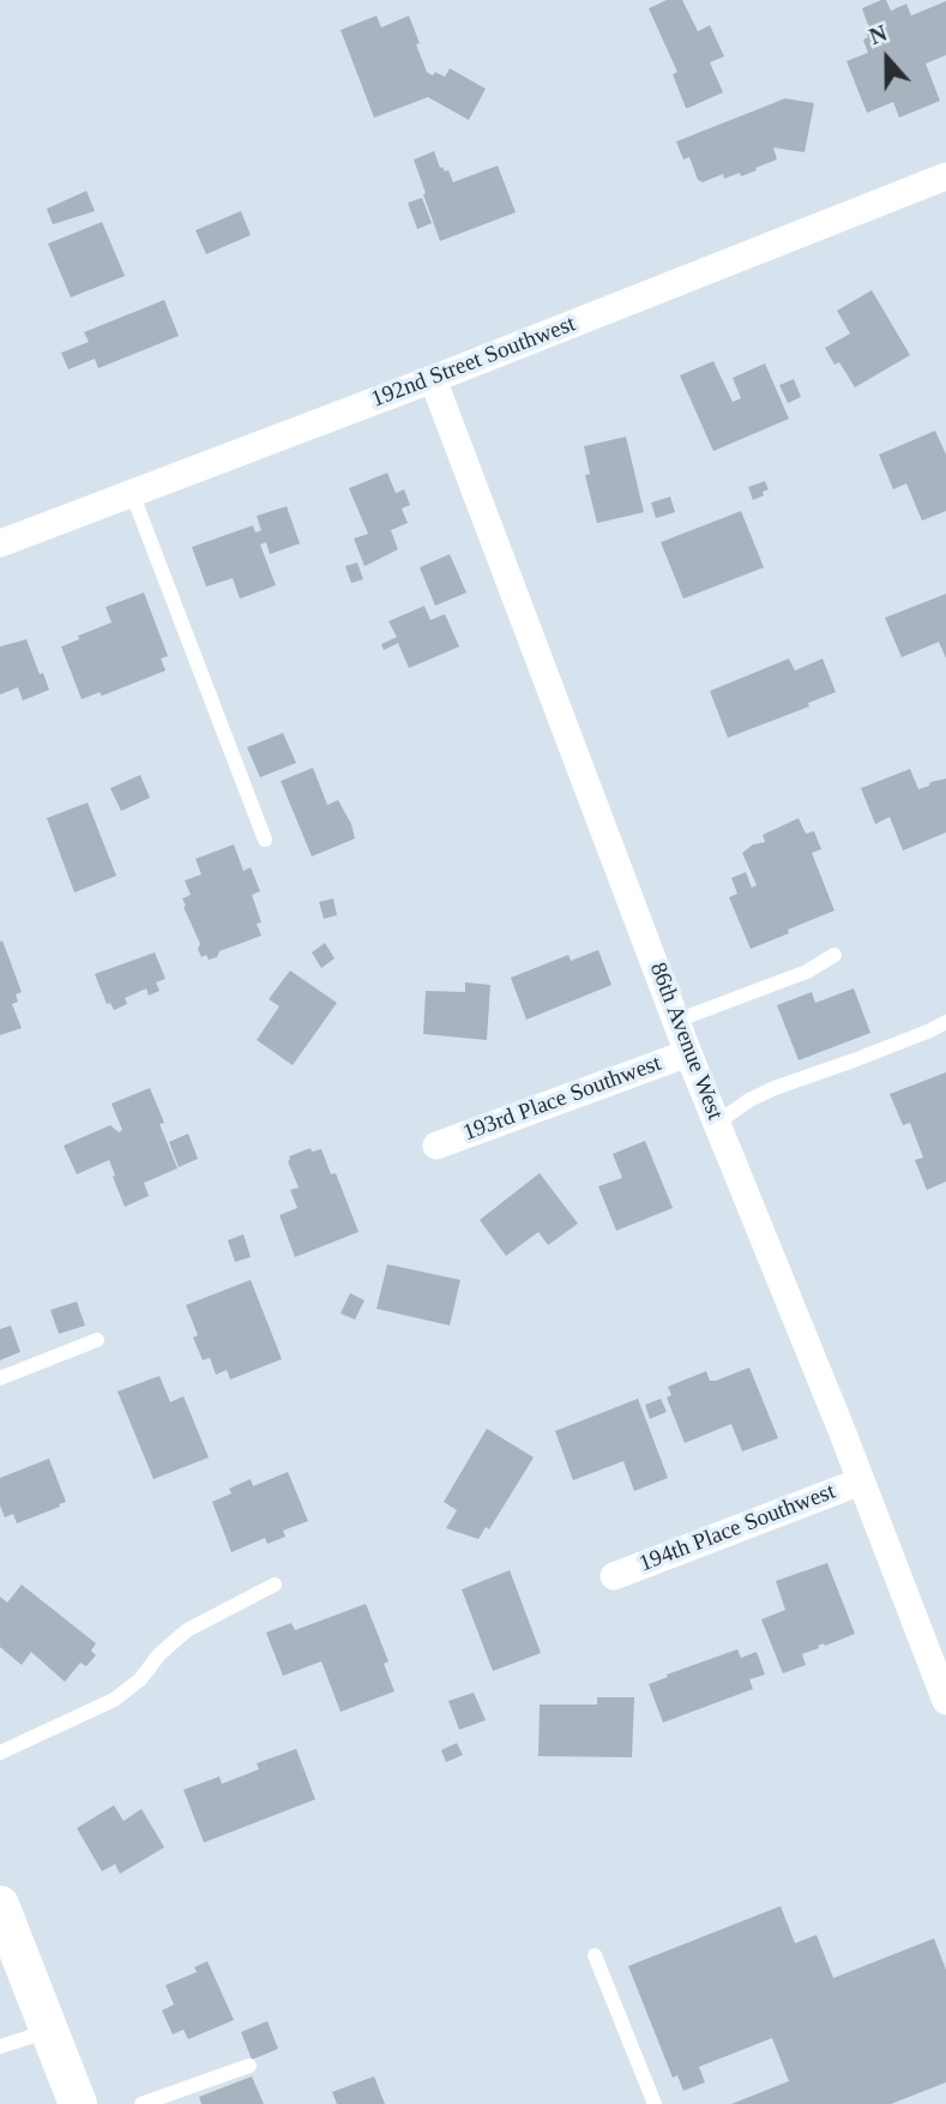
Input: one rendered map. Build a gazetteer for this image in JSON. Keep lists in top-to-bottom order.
{
  "streets": {
    "street": [
      "192nd Street Southwest",
      "86th Avenue West",
      "193rd Place Southwest",
      "194th Place Southwest"
    ]
  },
  "crossings": [
    ["192nd Street Southwest", "86th Avenue West"],
    ["86th Avenue West", "193rd Place Southwest"],
    ["86th Avenue West", "194th Place Southwest"]
  ],
  "north": "top"
}
